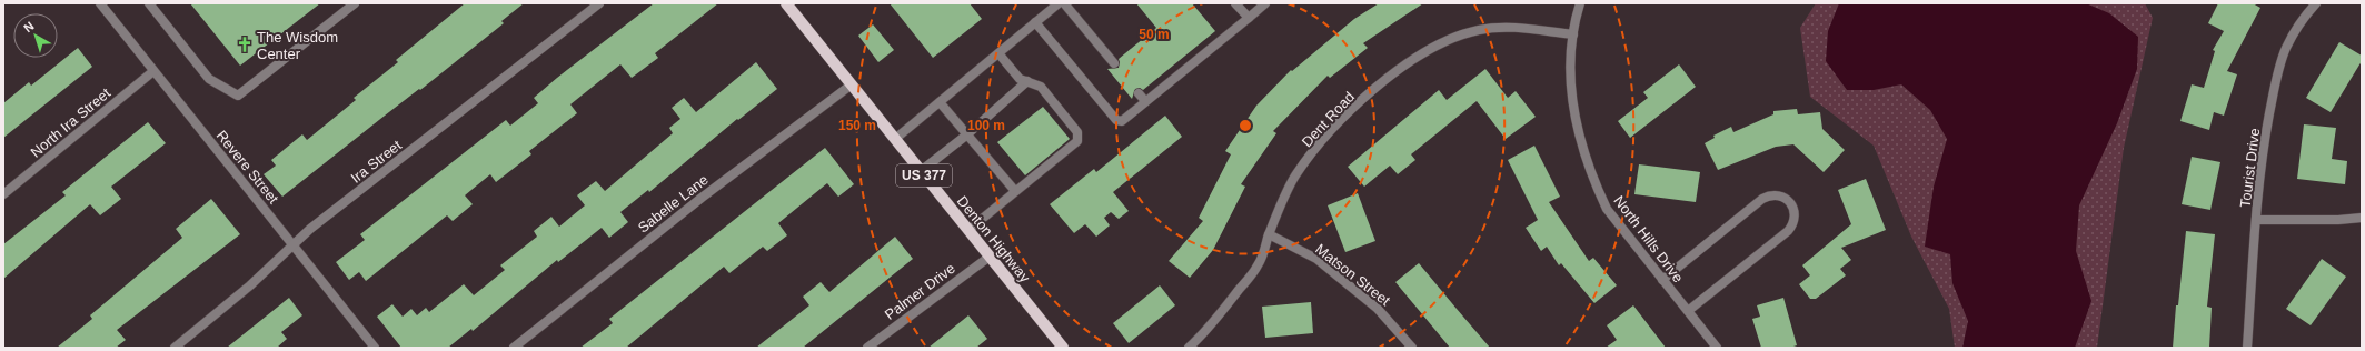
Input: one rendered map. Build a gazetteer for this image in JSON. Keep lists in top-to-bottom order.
{
  "streets": {
    "main road": ["US 377", "Denton Highway"],
    "street": [
      "Dent Road",
      "North Ira Street",
      "Ira Street",
      "Revere Street",
      "Tourist Drive",
      "Sabelle Lane",
      "North Hills Drive",
      "Matson Street",
      "Palmer Drive"
    ]
  },
  "crossings": [
    ["Dent Road", "North Hills Drive"],
    ["Dent Road", "Matson Street"],
    ["North Ira Street", "Revere Street"],
    ["Ira Street", "Revere Street"],
    ["Sabelle Lane", "Denton Highway"],
    ["Denton Highway", "Palmer Drive"]
  ],
  "places": {
    "church": ["The Wisdom Center"]
  },
  "north": "top left",
  "rings": ["50 m", "100 m", "150 m"]
}
